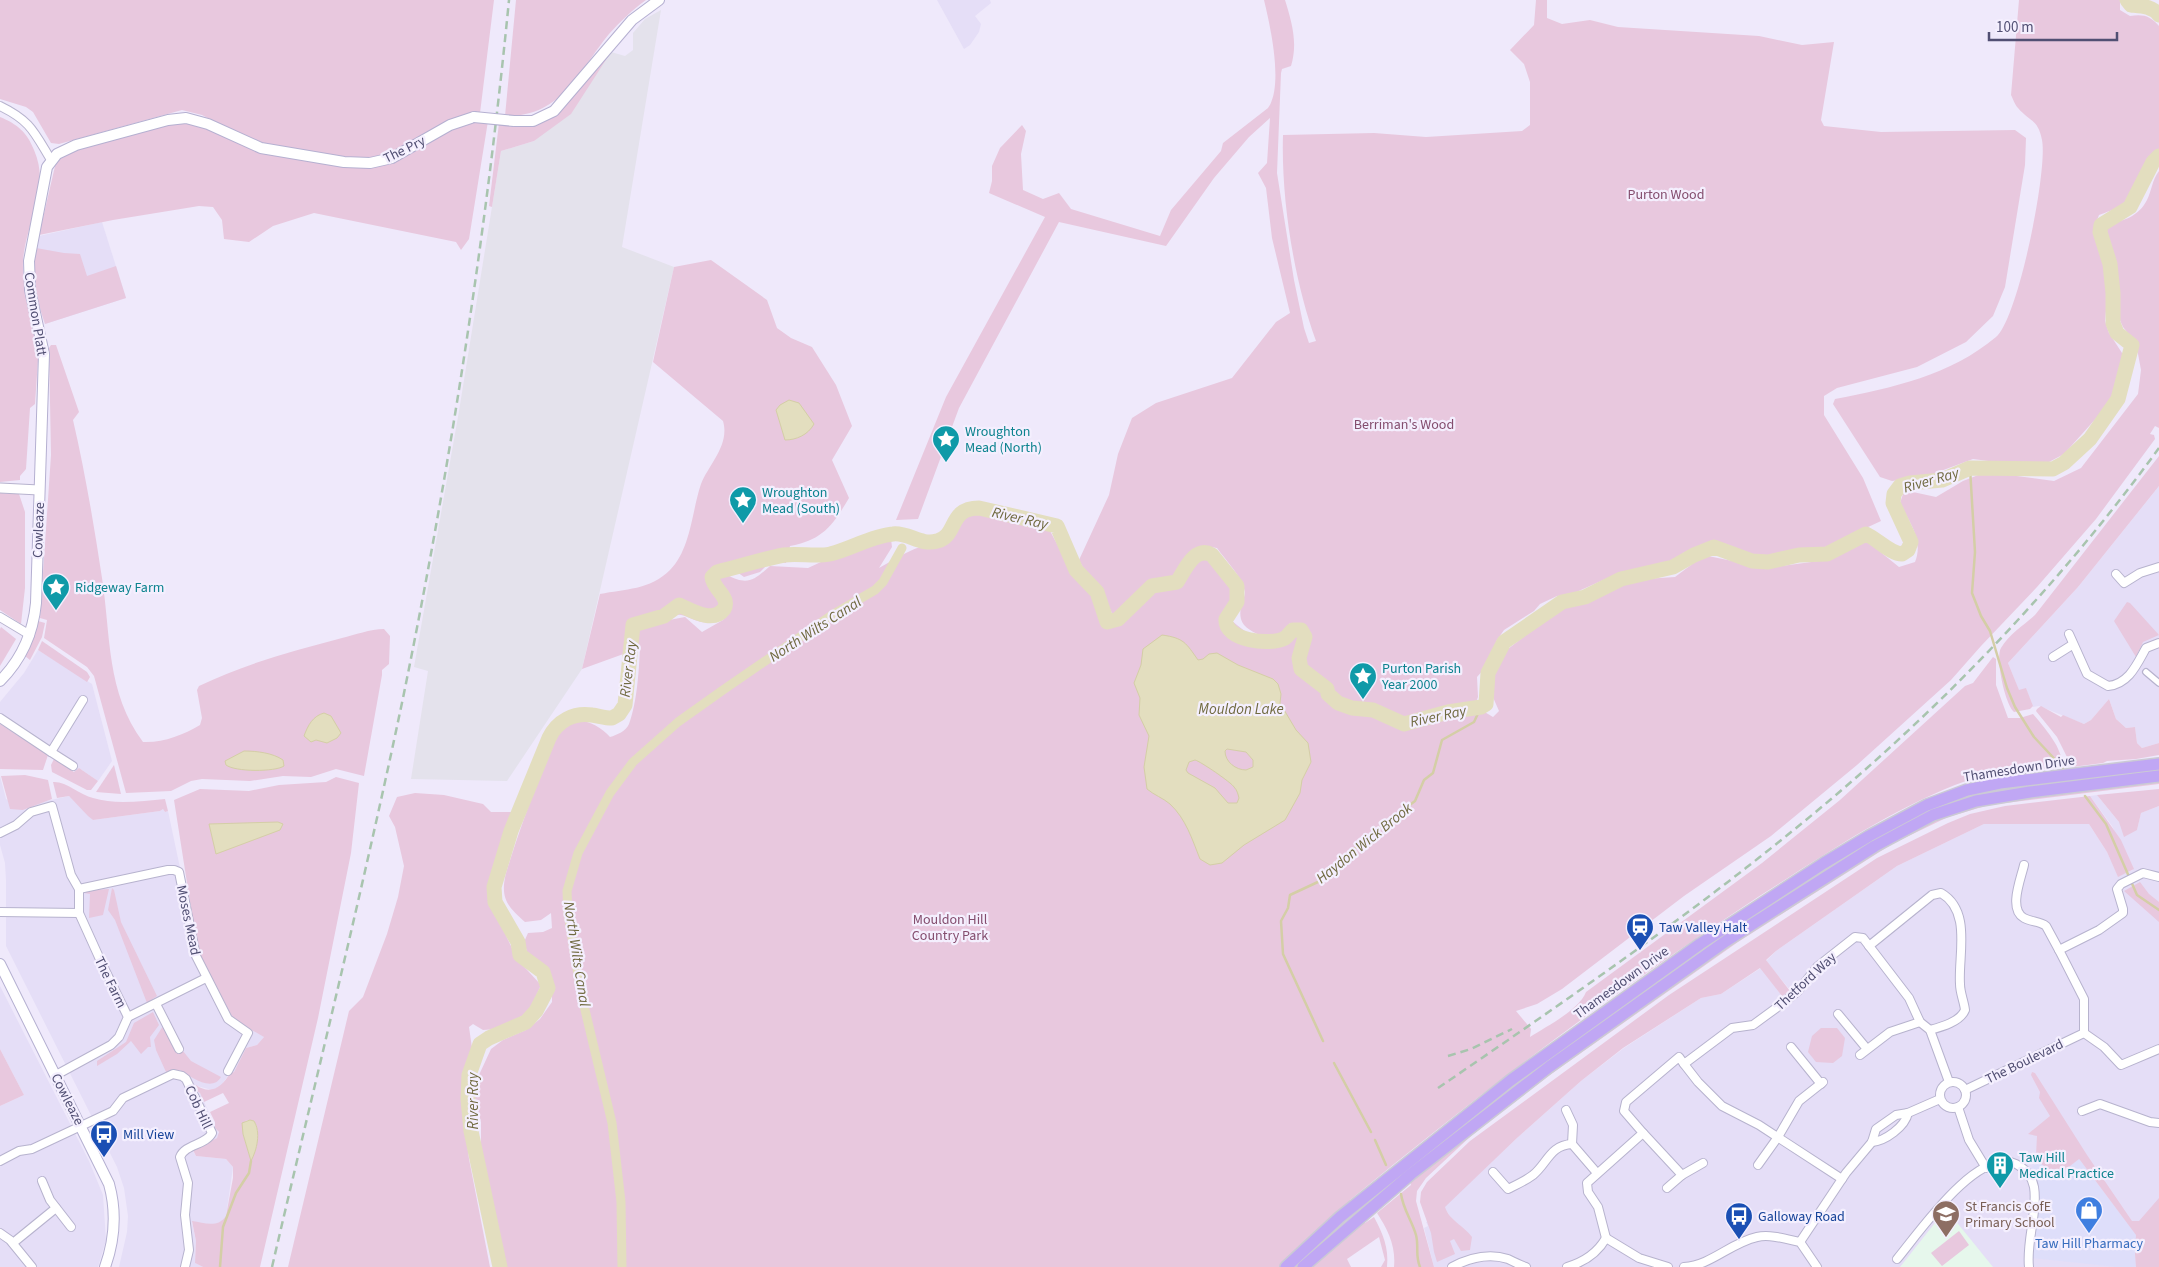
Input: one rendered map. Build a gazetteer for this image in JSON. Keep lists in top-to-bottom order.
{
  "streets": {
    "main road": [
      "The Pry",
      "Common Platt",
      "Cowleaze",
      "Thamesdown Drive"
    ],
    "street": [
      "Moses Mead",
      "Thetford Way",
      "The Farm",
      "The Boulevard",
      "Cob Hill"
    ]
  },
  "crossings": [
    ["The Pry", "Common Platt"],
    ["Common Platt", "Cowleaze"],
    ["Cowleaze", "The Farm"],
    ["Cowleaze", "Cob Hill"],
    ["Moses Mead", "The Farm"]
  ],
  "water": [
    "River Ray",
    "North Wilts Canal",
    "Mouldon Lake",
    "Haydon Wick Brook"
  ],
  "parks": ["Purton Wood", "Berriman's Wood", "Mouldon Hill Country Park"],
  "places": {
    "place": [
      "Wroughton Mead (North)",
      "Wroughton Mead (South)",
      "Ridgeway Farm",
      "Purton Parish Year 2000"
    ],
    "station": ["Taw Valley Halt"],
    "bus stop": ["Mill View", "Galloway Road"],
    "building": ["Taw Hill Medical Practice"],
    "shop": ["Taw Hill Pharmacy"],
    "school or university": ["St Francis CofE Primary School"]
  },
  "scale_bar": "100 m"
}
